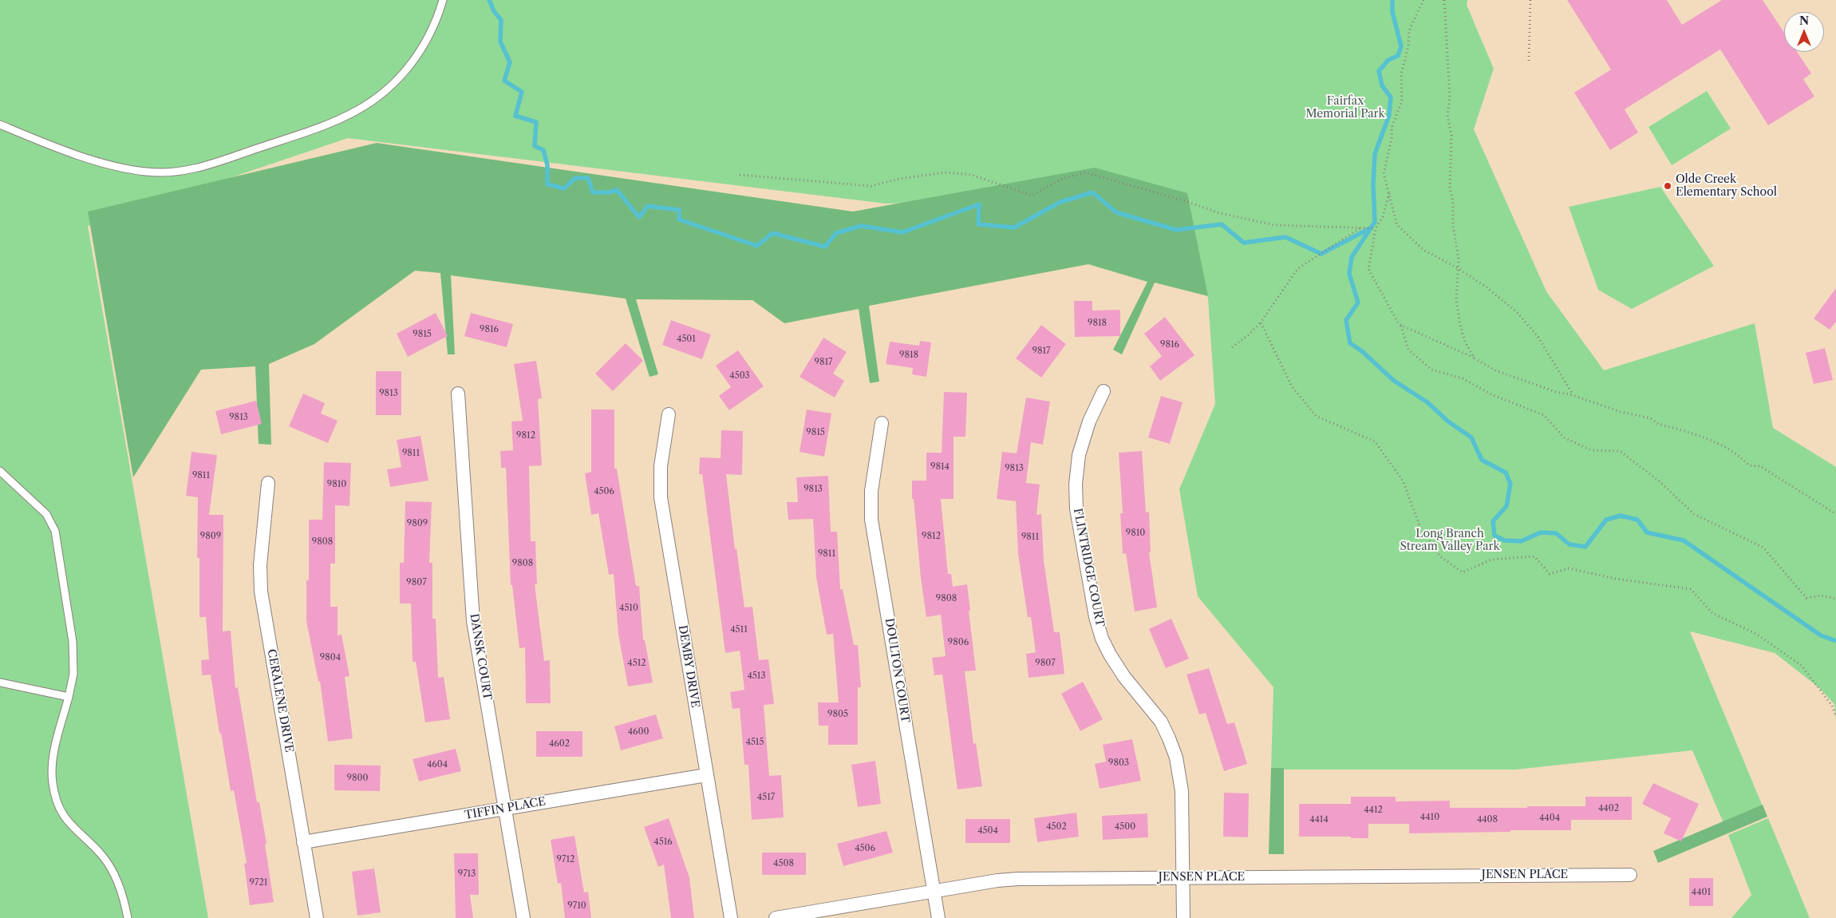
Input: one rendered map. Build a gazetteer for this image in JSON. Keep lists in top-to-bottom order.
{
  "streets": {
    "street": [
      "FLINTRIDGE COURT",
      "DANSK COURT",
      "DEMBY DRIVE",
      "DOULTON COURT",
      "CERALENE DRIVE",
      "TIFFIN PLACE",
      "JENSEN PLACE"
    ]
  },
  "crossings": [
    ["FLINTRIDGE COURT", "JENSEN PLACE"],
    ["DANSK COURT", "TIFFIN PLACE"],
    ["DEMBY DRIVE", "TIFFIN PLACE"],
    ["DOULTON COURT", "JENSEN PLACE"],
    ["CERALENE DRIVE", "TIFFIN PLACE"]
  ],
  "parks": ["Fairfax Memorial Park", "Long Branch Stream Valley Park"],
  "places": ["Olde Creek Elementary School"],
  "house_numbers": [
    "9818",
    "9816",
    "9815",
    "4501",
    "9816",
    "9817",
    "9818",
    "9817",
    "4503",
    "9813",
    "9813",
    "9815",
    "9812",
    "9811",
    "9814",
    "9813",
    "9811",
    "9810",
    "9813",
    "4506",
    "9809",
    "9810",
    "9809",
    "9812",
    "9811",
    "9808",
    "9811",
    "9808",
    "9807",
    "9808",
    "4510",
    "4511",
    "9806",
    "9804",
    "4512",
    "9807",
    "4513",
    "9805",
    "4600",
    "4515",
    "4602",
    "9803",
    "4604",
    "9800",
    "4517",
    "4402",
    "4412",
    "4410",
    "4404",
    "4414",
    "4408",
    "4502",
    "4500",
    "4504",
    "4516",
    "4506",
    "9712",
    "4508",
    "9713",
    "9721",
    "4401",
    "9710"
  ],
  "north": "top"
}
